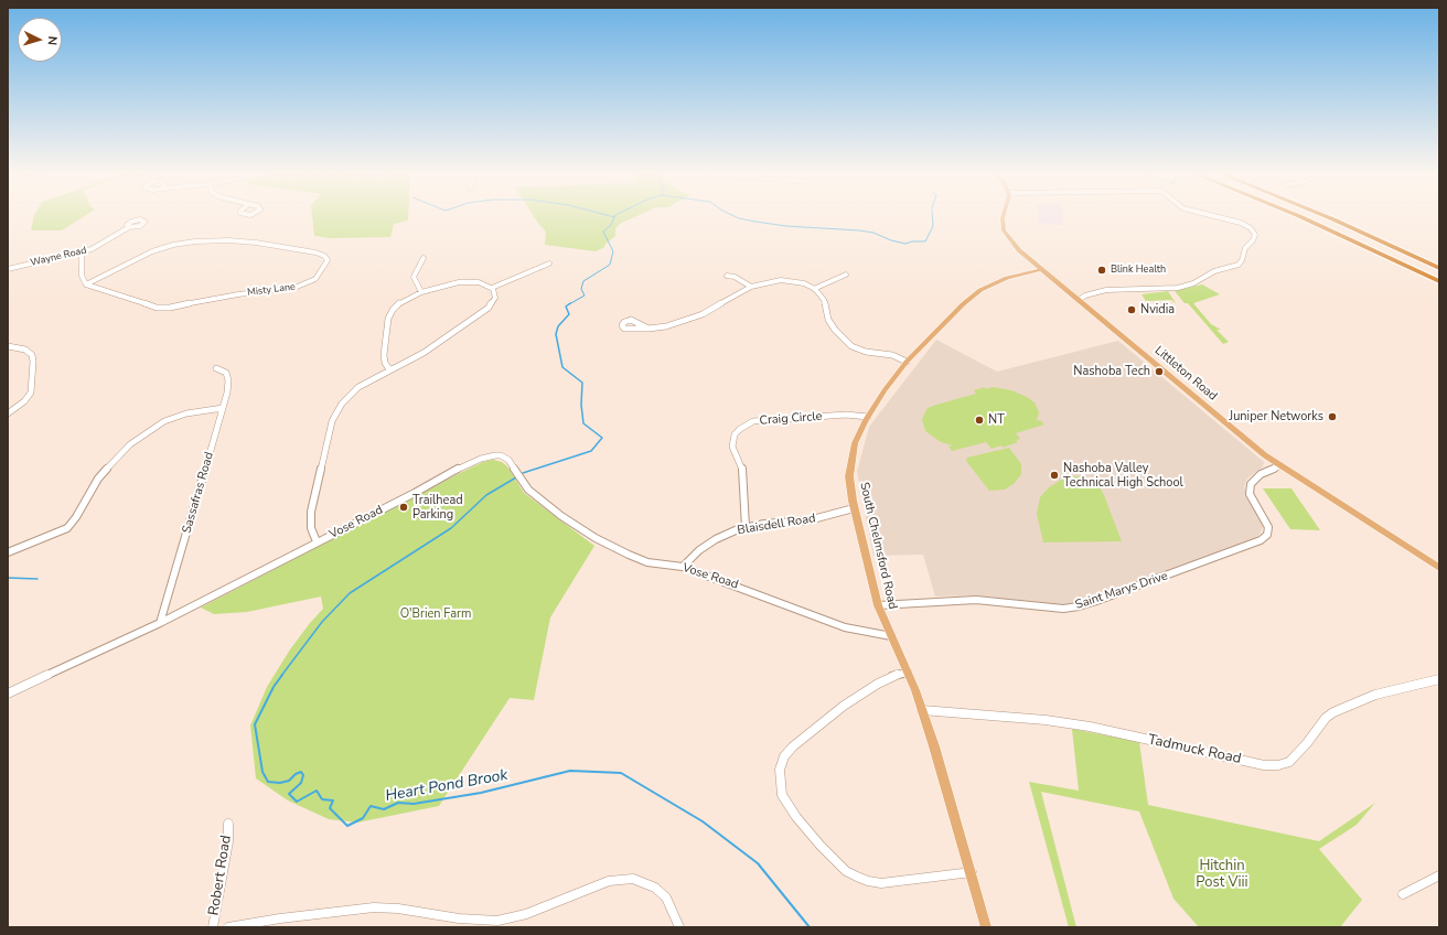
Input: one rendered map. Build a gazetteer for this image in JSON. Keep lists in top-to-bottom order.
{
  "streets": {
    "main road": ["Littleton Road", "South Chelmsford Road"],
    "street": [
      "Wayne Road",
      "Misty Lane",
      "Craig Circle",
      "Sassafras Road",
      "Vose Road",
      "Blaisdell Road",
      "Saint Marys Drive",
      "Tadmuck Road",
      "Robert Road"
    ]
  },
  "crossings": [
    ["Littleton Road", "South Chelmsford Road"],
    ["Littleton Road", "Saint Marys Drive"],
    ["Craig Circle", "Blaisdell Road"],
    ["Craig Circle", "South Chelmsford Road"],
    ["Sassafras Road", "Vose Road"],
    ["Vose Road", "Blaisdell Road"],
    ["Vose Road", "South Chelmsford Road"],
    ["Blaisdell Road", "South Chelmsford Road"],
    ["South Chelmsford Road", "Saint Marys Drive"],
    ["South Chelmsford Road", "Tadmuck Road"]
  ],
  "water": ["Heart Pond Brook"],
  "parks": ["O'Brien Farm", "Hitchin Post Viii"],
  "places": [
    "Blink Health",
    "Nvidia",
    "Nashoba Tech",
    "Juniper Networks",
    "NT",
    "Nashoba Valley Technical High School",
    "Trailhead Parking"
  ],
  "north": "right"
}
